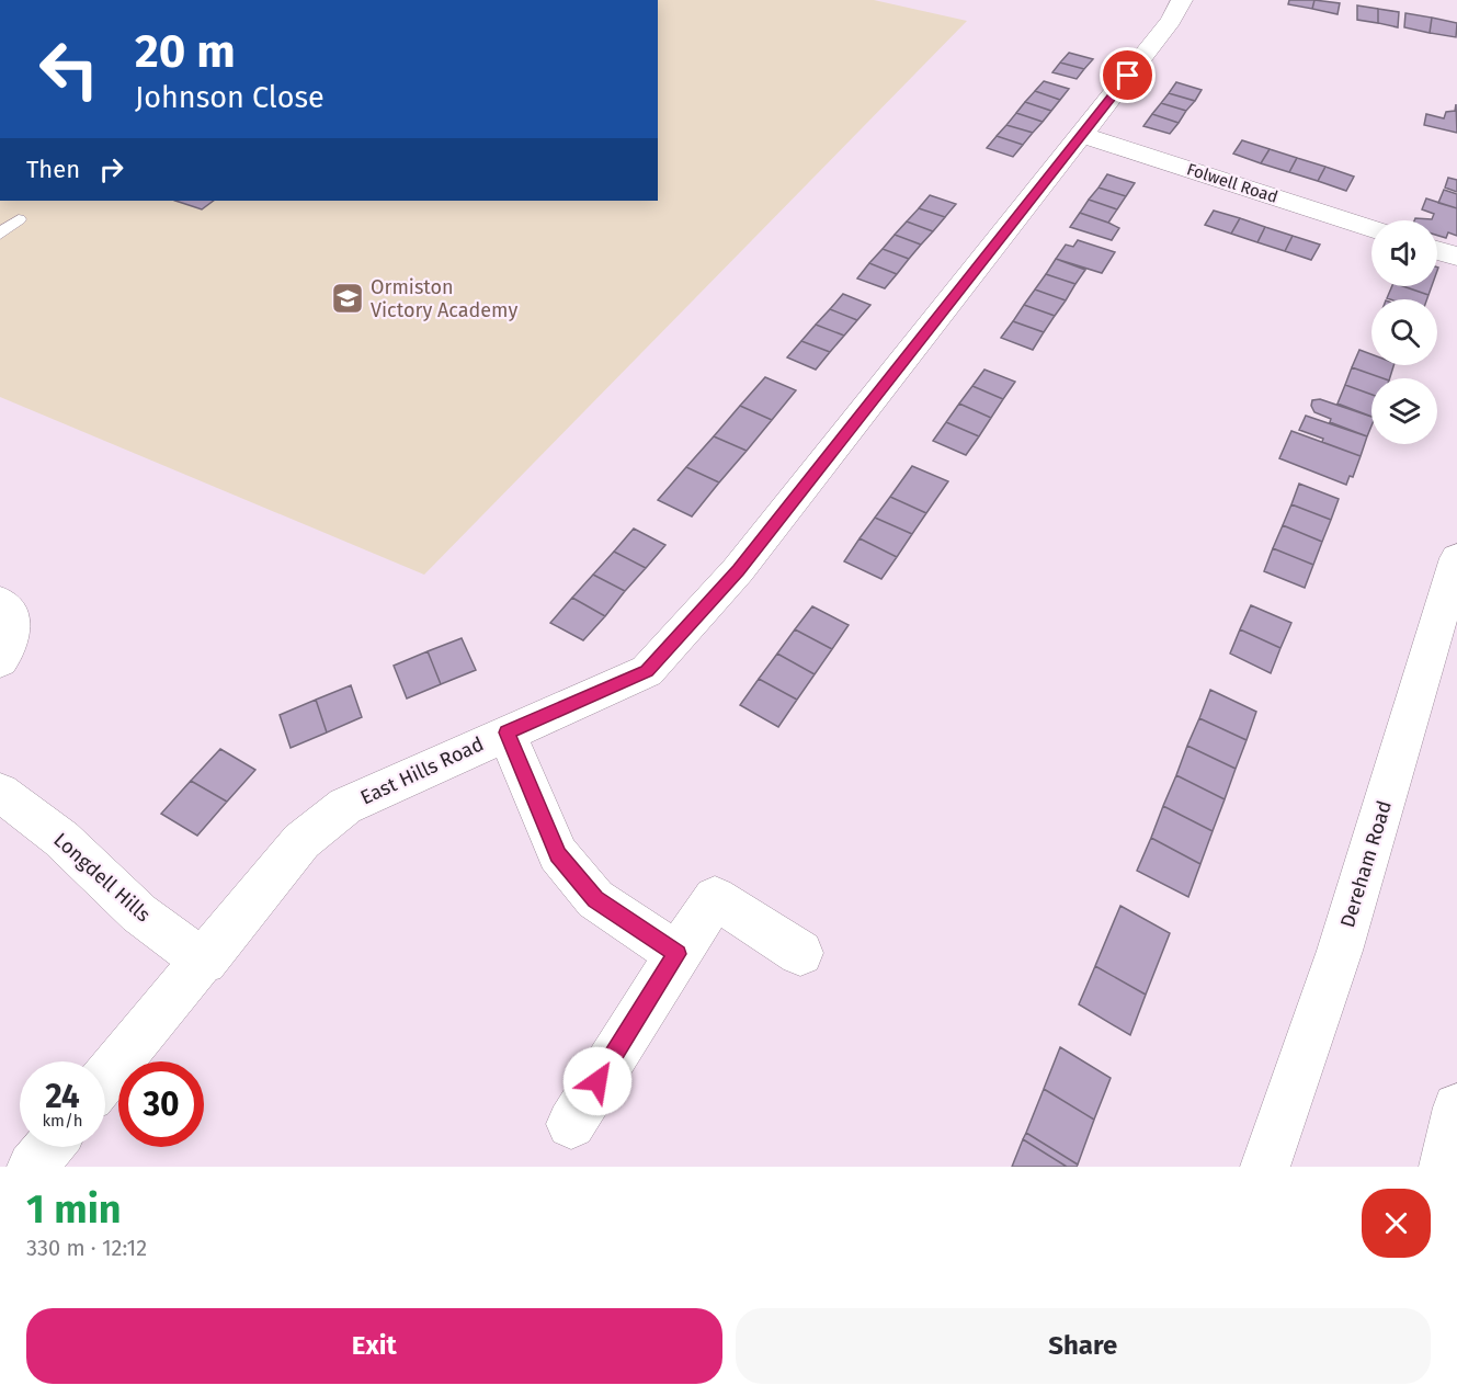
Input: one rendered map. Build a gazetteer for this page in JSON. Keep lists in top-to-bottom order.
{
  "streets": {
    "main road": [
      "Folwell Road",
      "East Hills Road",
      "Dereham Road",
      "Longdell Hills"
    ]
  },
  "crossings": [
    ["Folwell Road", "East Hills Road"],
    ["East Hills Road", "Longdell Hills"]
  ],
  "places": {
    "school or university": ["Ormiston Victory Academy"]
  },
  "page": {
    "turn": ["20 m", "Johnson Close"],
    "then": "Then",
    "speed": "24 km/h",
    "limit": "30",
    "heading": ["1 min", "330 m · 12:12"],
    "buttons": ["Exit", "Share"]
  }
}
